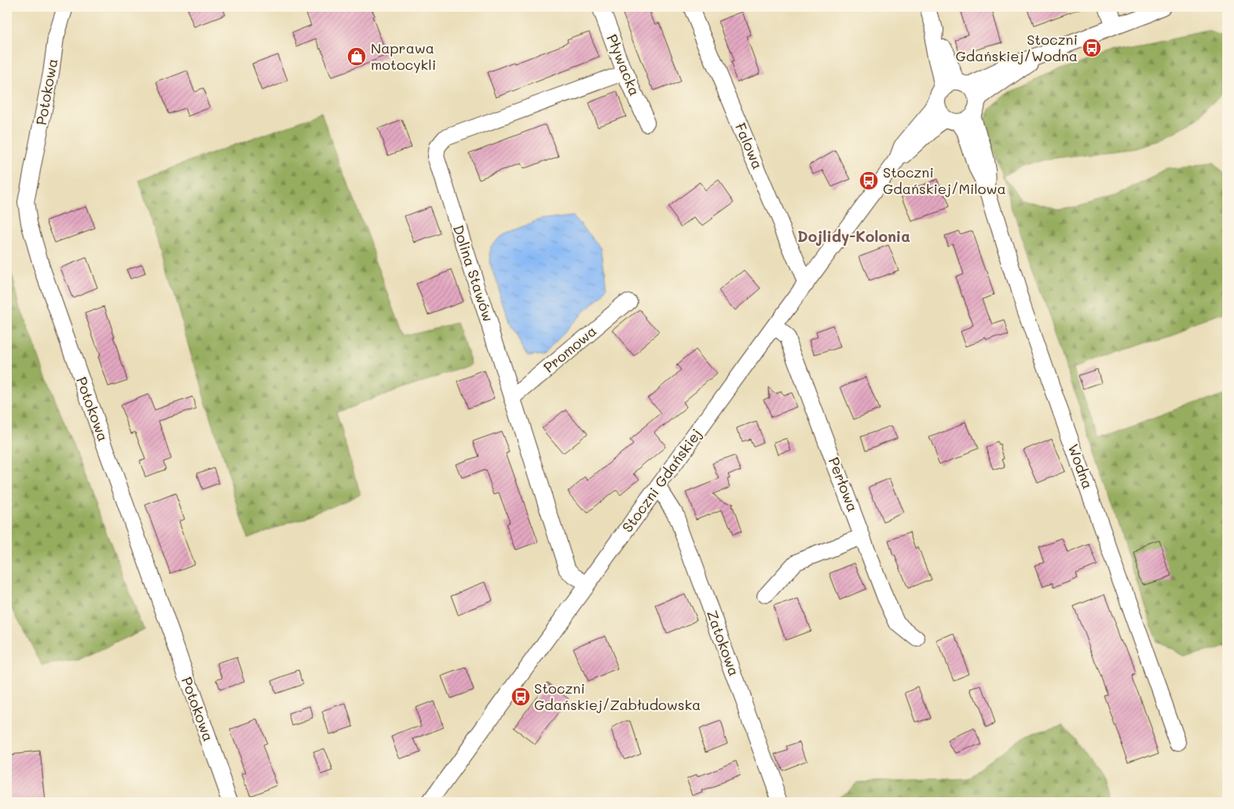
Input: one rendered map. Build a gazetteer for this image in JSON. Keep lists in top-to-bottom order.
{
  "streets": {
    "street": [
      "Pływacka",
      "Potokowa",
      "Falowa",
      "Dolina Stawów",
      "Promowa",
      "Wodna",
      "Stoczni Gdańskiej",
      "Perłowa",
      "Zatokowa"
    ]
  },
  "crossings": [
    ["Pływacka", "Dolina Stawów"],
    ["Falowa", "Stoczni Gdańskiej"],
    ["Dolina Stawów", "Promowa"],
    ["Dolina Stawów", "Stoczni Gdańskiej"],
    ["Wodna", "Stoczni Gdańskiej"],
    ["Stoczni Gdańskiej", "Perłowa"],
    ["Stoczni Gdańskiej", "Zatokowa"]
  ],
  "districts": ["Dojlidy-Kolonia"],
  "places": {
    "bus stop": ["Stoczni Gdańskiej/Wodna", "Stoczni Gdańskiej/Milowa", "Stoczni Gdańskiej/Zabłudowska"],
    "shop": ["Naprawa motocykli"]
  }
}
